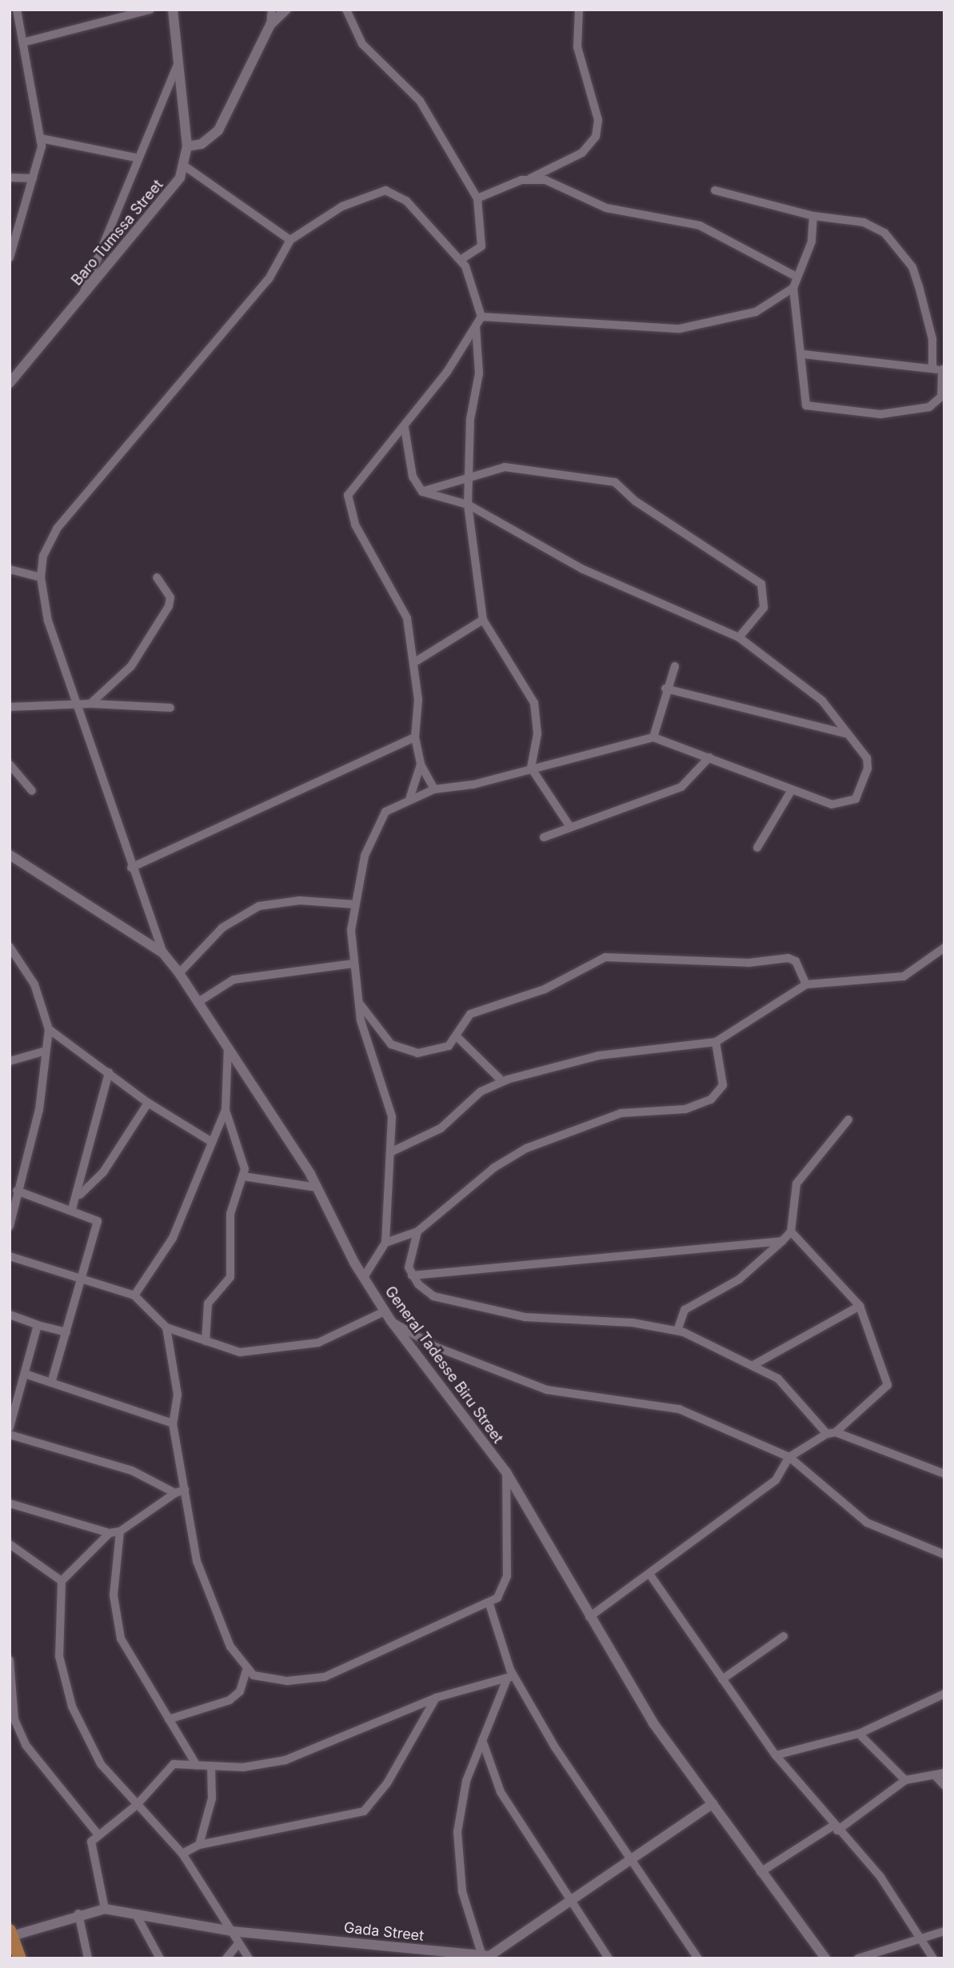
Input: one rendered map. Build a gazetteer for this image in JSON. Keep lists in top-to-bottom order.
{
  "streets": {
    "street": ["Baro Tumssa Street", "General Tadesse Biru Street", "Gada Street"]
  },
  "crossings": [
    ["General Tadesse Biru Street", "Gada Street"]
  ]
}
